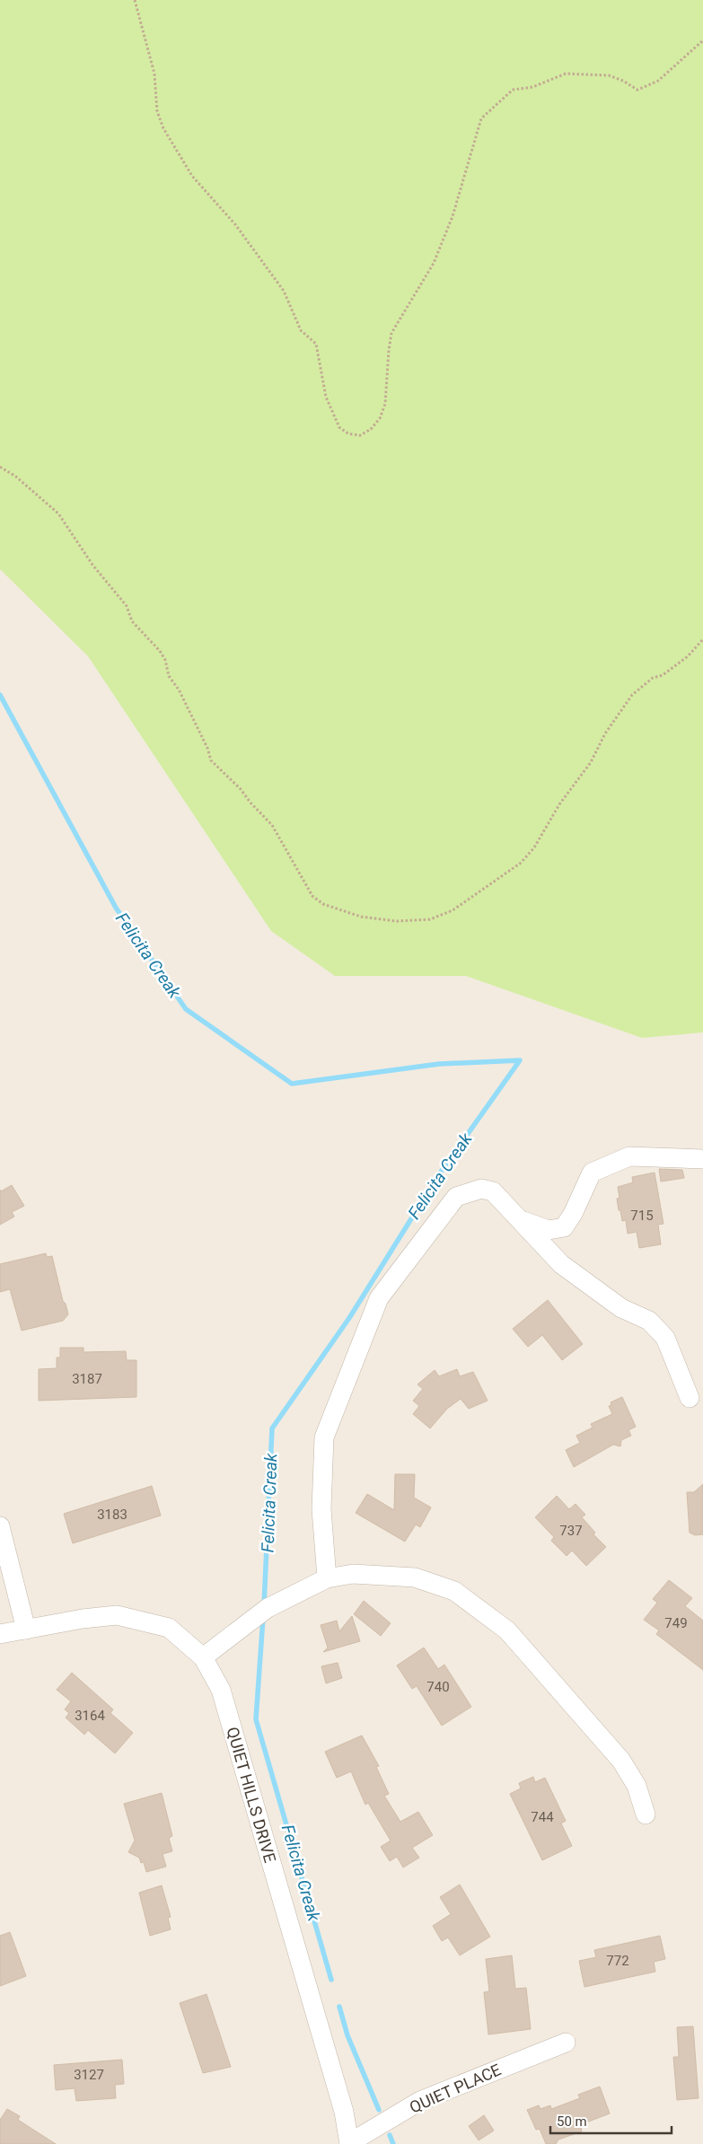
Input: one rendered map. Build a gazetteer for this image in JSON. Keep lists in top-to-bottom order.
{
  "streets": {
    "street": ["QUIET HILLS DRIVE", "QUIET PLACE"]
  },
  "crossings": [
    ["QUIET HILLS DRIVE", "QUIET PLACE"]
  ],
  "water": ["Felicita Creak"],
  "house_numbers": [
    "715",
    "3187",
    "3183",
    "737",
    "749",
    "740",
    "3164",
    "744",
    "772",
    "3127"
  ],
  "scale_bar": "50 m"
}
